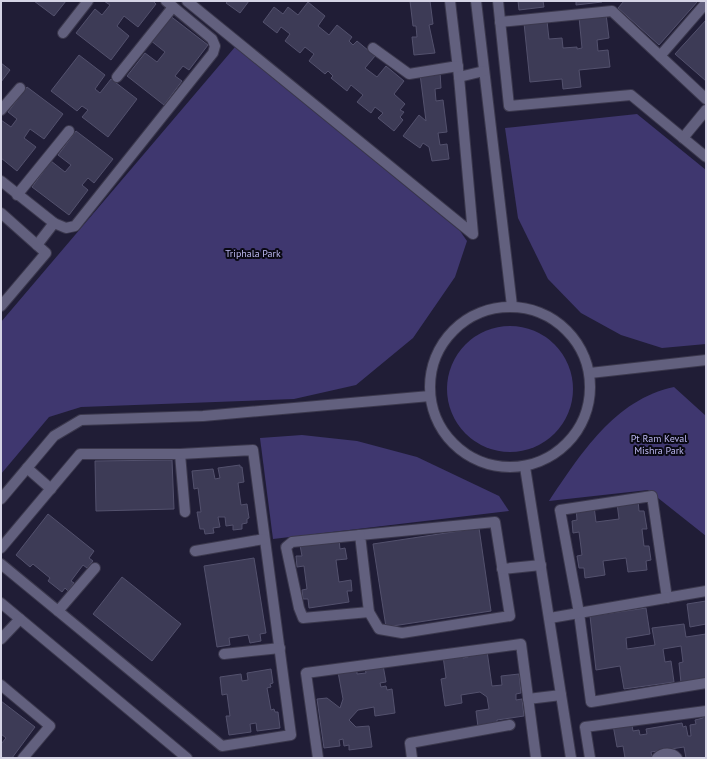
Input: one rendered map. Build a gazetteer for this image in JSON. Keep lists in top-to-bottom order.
{
  "parks": ["Triphala Park", "Pt Ram Keval Mishra Park"]
}
